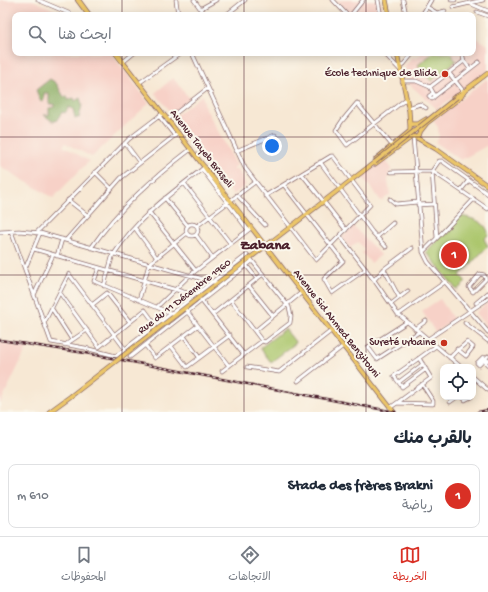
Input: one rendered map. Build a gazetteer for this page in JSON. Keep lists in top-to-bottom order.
{
  "streets": {
    "main road": ["Avenue Tayeb Braseli", "Rue du 11 Décembre 1960", "Avenue Sid Ahmed Benzitouni"]
  },
  "crossings": [
    ["Avenue Tayeb Braseli", "Rue du 11 Décembre 1960"],
    ["Avenue Tayeb Braseli", "Avenue Sid Ahmed Benzitouni"],
    ["Rue du 11 Décembre 1960", "Avenue Sid Ahmed Benzitouni"]
  ],
  "districts": ["Zabana"],
  "places": ["École technique de Blida", "Sureté urbaine"],
  "page": {
    "search": "ابحث هنا",
    "pins": "1",
    "heading": "بالقرب منك",
    "list": [
      {
        "mark": "1",
        "name": "Stade des frères Brakni",
        "note": "رياضة",
        "value": "610 m"
      }
    ],
    "nav": ["الخريطة", "الاتجاهات", "المحفوظات"]
  }
}
